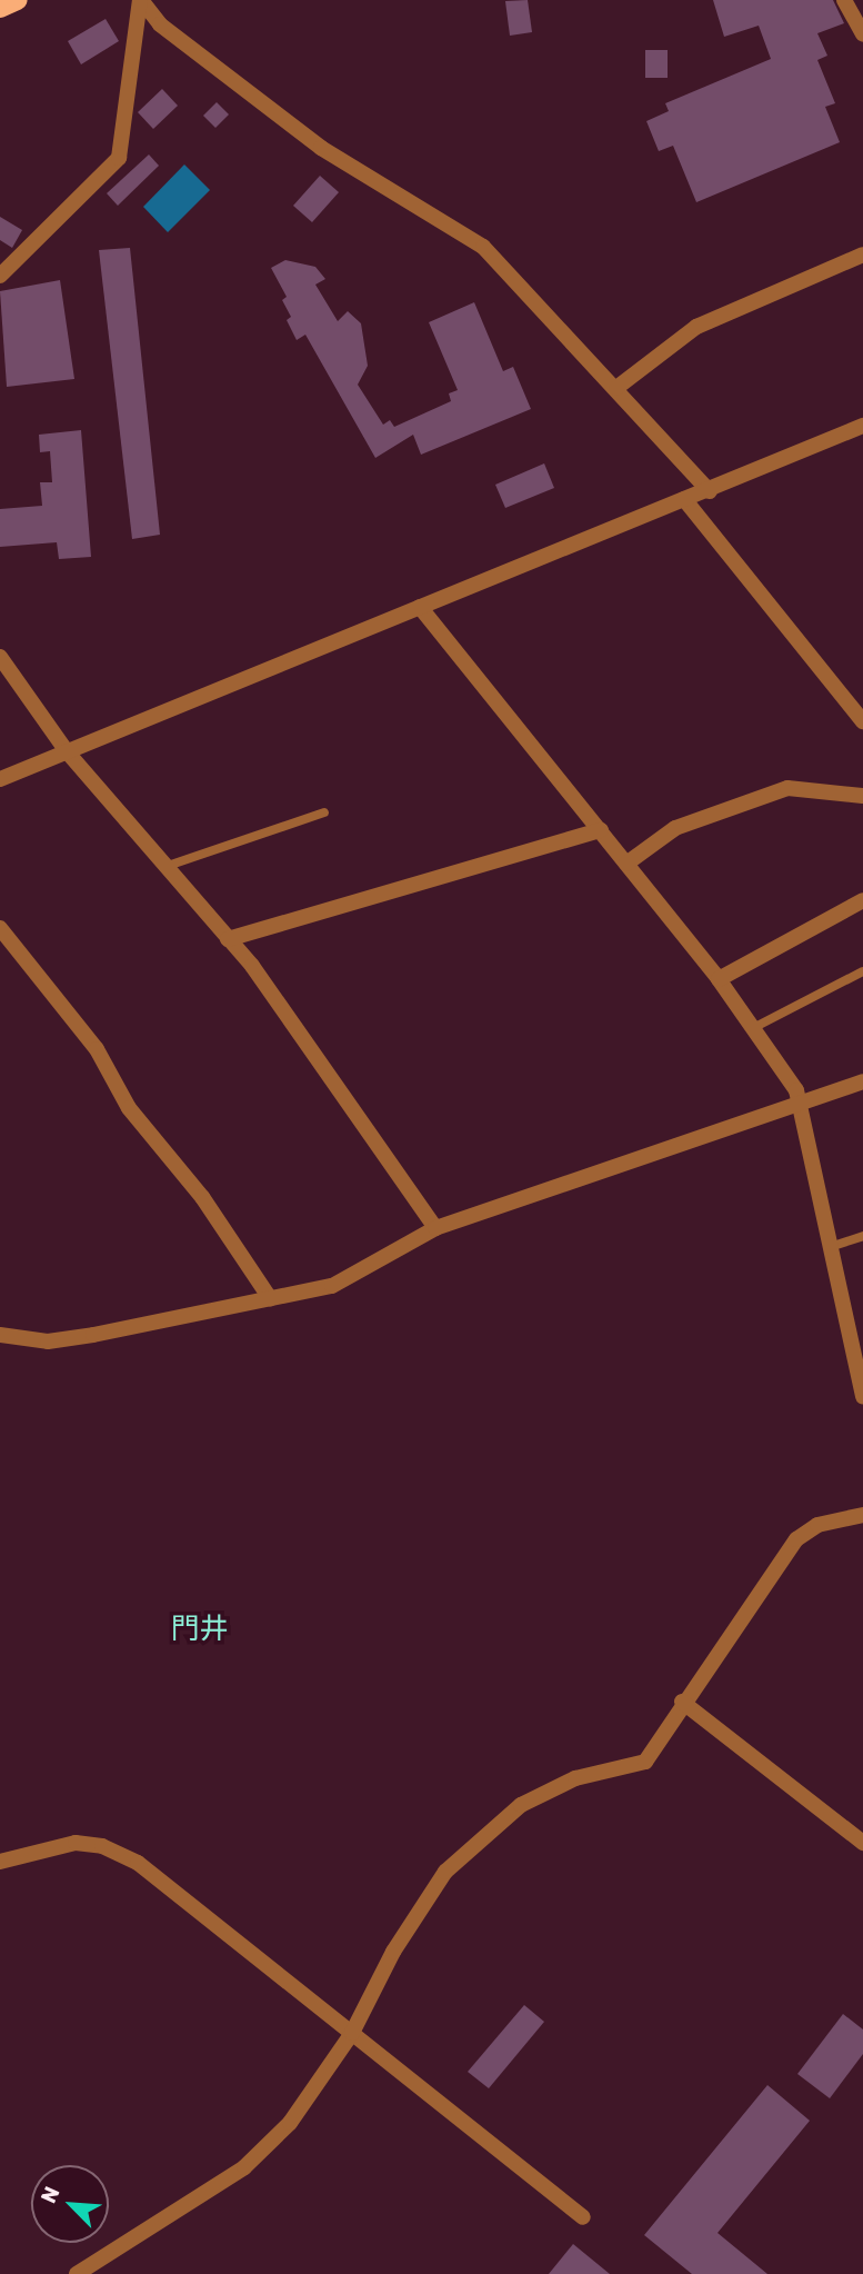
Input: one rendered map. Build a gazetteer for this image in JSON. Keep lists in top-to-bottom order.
{
  "districts": ["門井"],
  "north": "top left"
}
